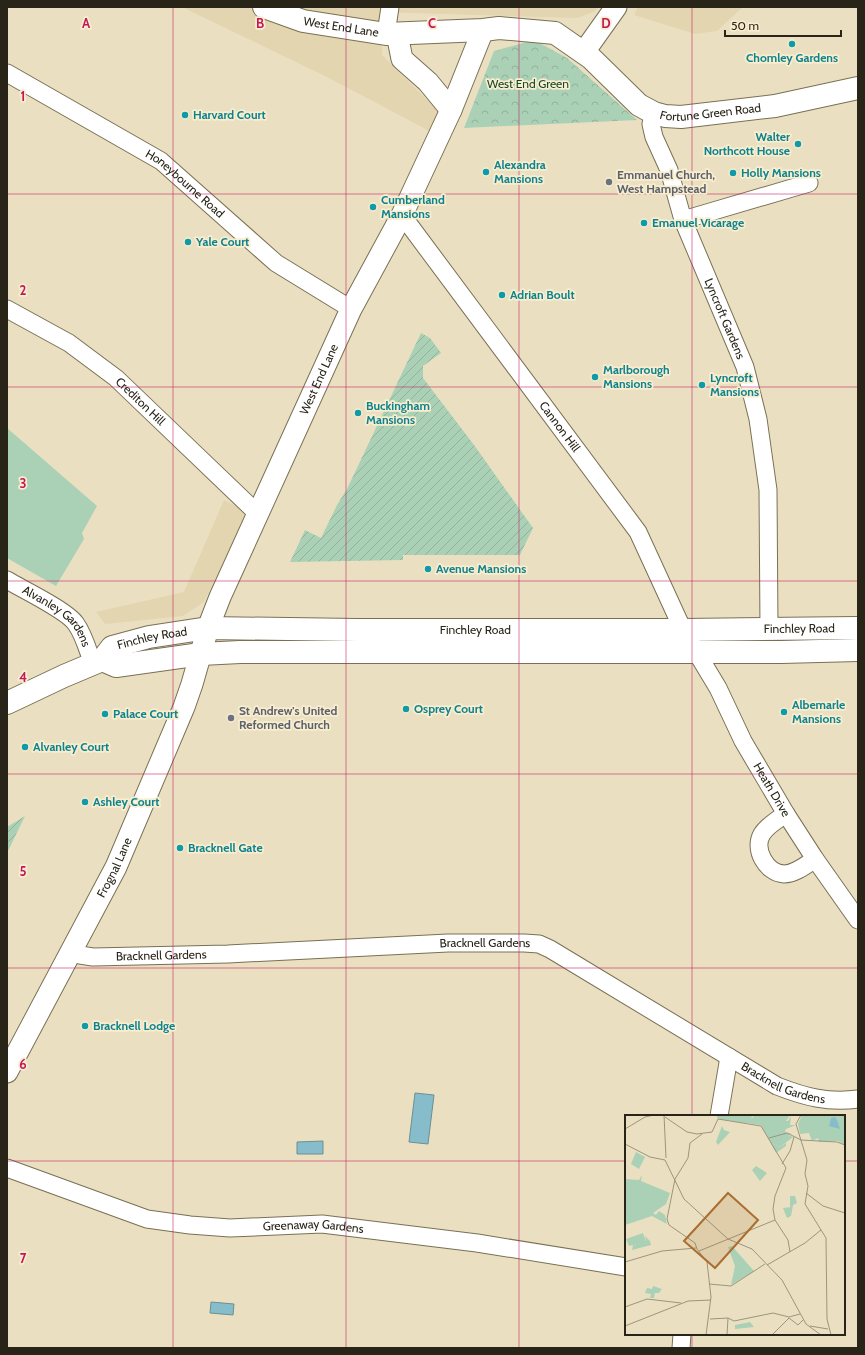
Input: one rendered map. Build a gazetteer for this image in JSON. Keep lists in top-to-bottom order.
{
  "streets": {
    "main road": ["West End Lane", "Fortune Green Road", "Finchley Road"],
    "street": [
      "Honeybourne Road",
      "Lyncroft Gardens",
      "Crediton Hill",
      "Cannon Hill",
      "Alvanley Gardens",
      "Heath Drive",
      "Frognal Lane",
      "Bracknell Gardens",
      "Greenaway Gardens"
    ]
  },
  "crossings": [
    ["West End Lane", "Fortune Green Road"],
    ["West End Lane", "Honeybourne Road"],
    ["West End Lane", "Crediton Hill"],
    ["West End Lane", "Cannon Hill"],
    ["West End Lane", "Finchley Road"],
    ["West End Lane", "Frognal Lane"],
    ["Fortune Green Road", "Lyncroft Gardens"],
    ["Lyncroft Gardens", "Finchley Road"],
    ["Cannon Hill", "Finchley Road"],
    ["Cannon Hill", "Heath Drive"],
    ["Alvanley Gardens", "Finchley Road"],
    ["Finchley Road", "Heath Drive"],
    ["Finchley Road", "Frognal Lane"],
    ["Frognal Lane", "Bracknell Gardens"]
  ],
  "parks": ["West End Green"],
  "places": [
    "Chomley Gardens",
    "Harvard Court",
    "Walter Northcott House",
    "Alexandra Mansions",
    "Holly Mansions",
    "Emmanuel Church, West Hampstead",
    "Cumberland Mansions",
    "Emanuel Vicarage",
    "Yale Court",
    "Adrian Boult",
    "Marlborough Mansions",
    "Lyncroft Mansions",
    "Buckingham Mansions",
    "Avenue Mansions",
    "Osprey Court",
    "Albemarle Mansions",
    "Palace Court",
    "St Andrew's United Reformed Church",
    "Alvanley Court",
    "Ashley Court",
    "Bracknell Gate",
    "Bracknell Lodge"
  ],
  "scale_bar": "50 m",
  "grid": {
    "columns": [
      "A",
      "B",
      "C",
      "D"
    ],
    "rows": [
      "1",
      "2",
      "3",
      "4",
      "5",
      "6",
      "7"
    ]
  }
}
